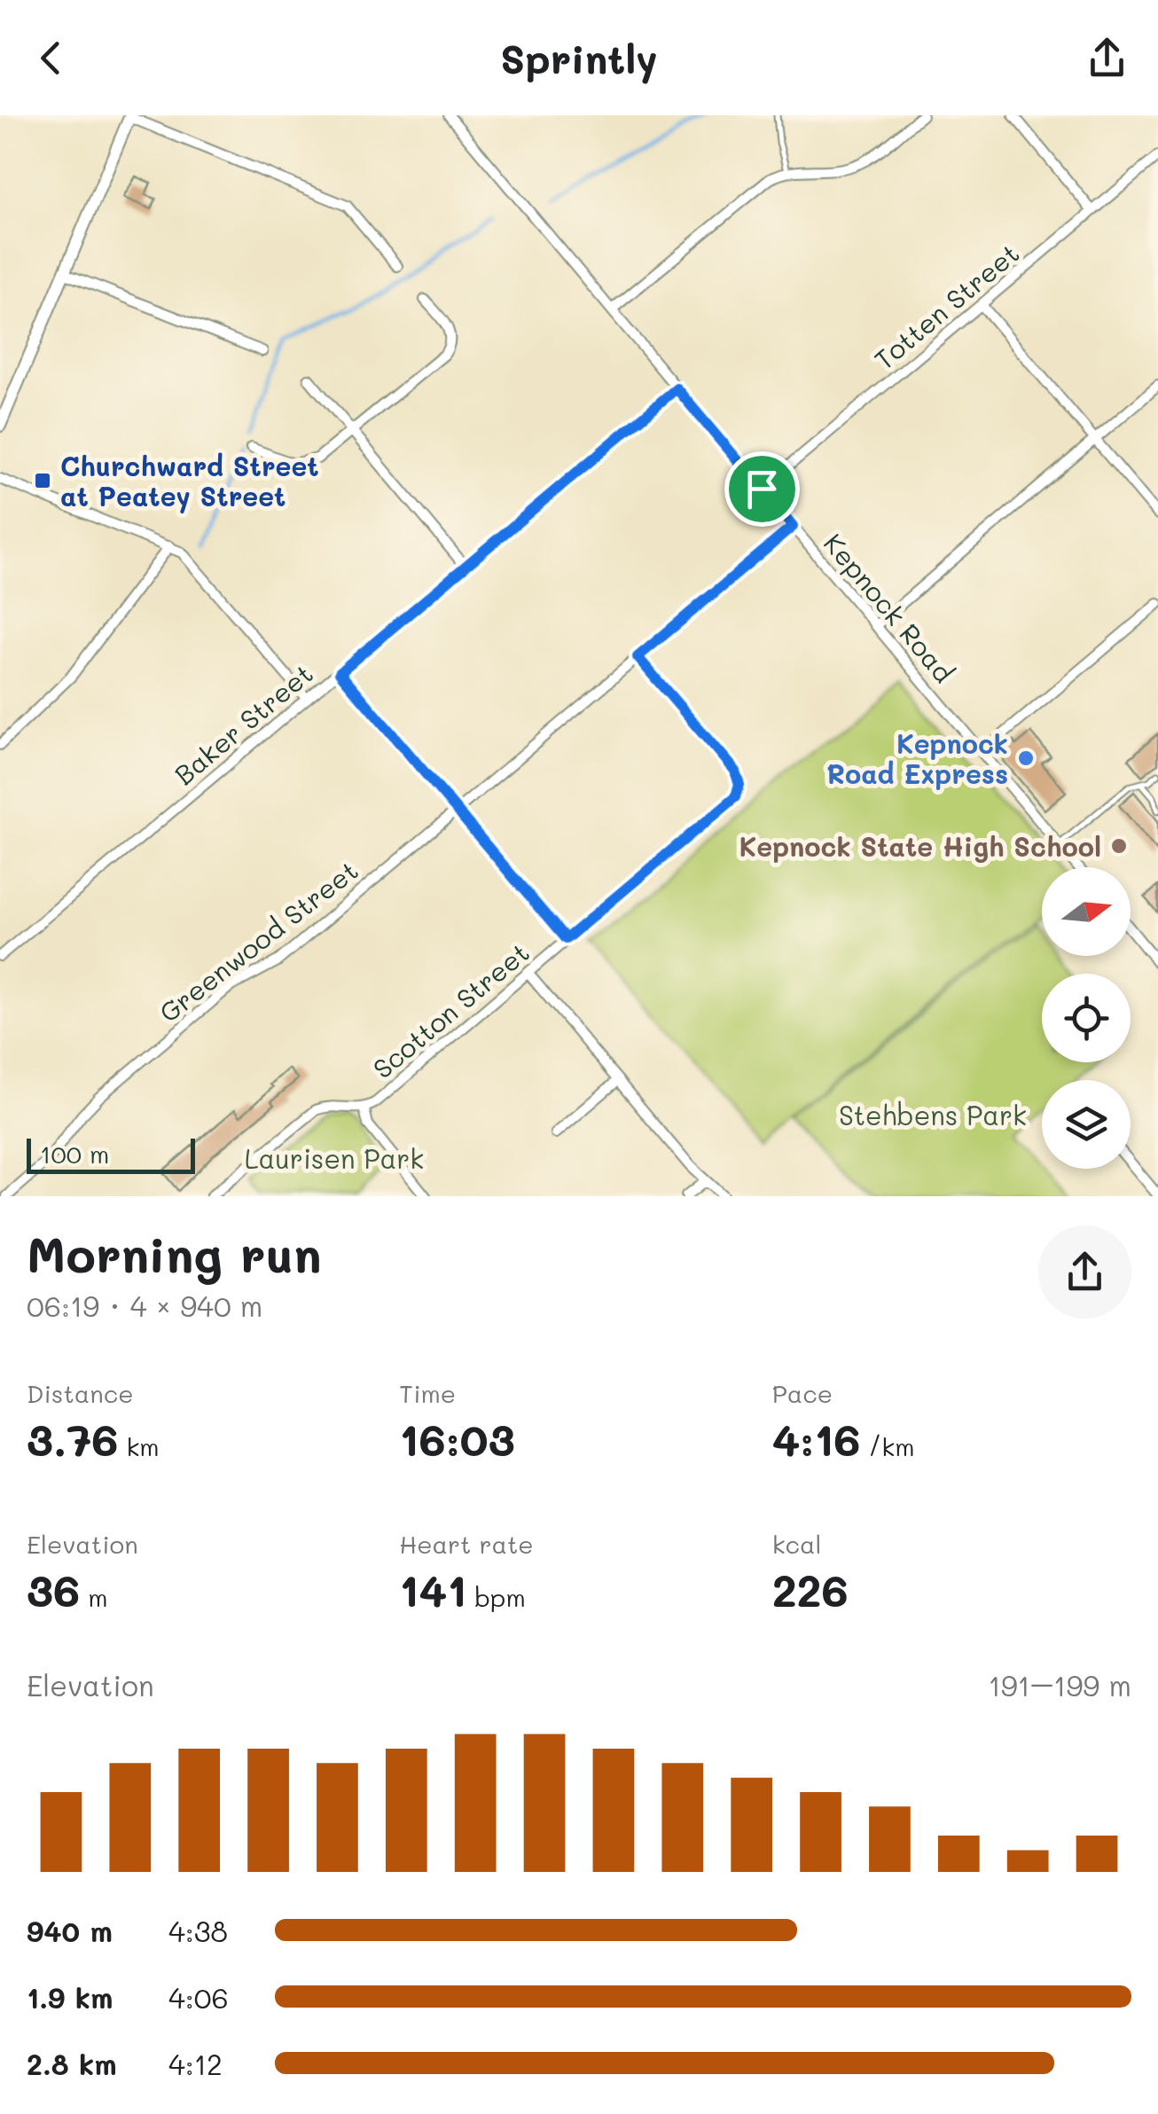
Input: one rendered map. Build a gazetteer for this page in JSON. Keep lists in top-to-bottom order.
{
  "streets": {
    "street": [
      "Totten Street",
      "Kepnock Road",
      "Baker Street",
      "Greenwood Street",
      "Scotton Street"
    ]
  },
  "crossings": [
    ["Totten Street", "Kepnock Road"],
    ["Kepnock Road", "Baker Street"],
    ["Kepnock Road", "Greenwood Street"],
    ["Greenwood Street", "Scotton Street"]
  ],
  "parks": ["Stehbens Park", "Laurisen Park"],
  "places": {
    "transit": ["Churchward Street at Peatey Street"],
    "other": ["Kepnock Road Express", "Kepnock State High School"]
  },
  "scale_bar": "100 m",
  "north": "right",
  "page": {
    "header": "Sprintly",
    "scale": "100 m",
    "heading": ["Morning run", "06:19 · 4 × 940 m"],
    "stats": [
      ["Distance", "3.76 km"],
      ["Time", "16:03"],
      ["Pace", "4:16 /km"],
      ["Elevation", "36 m"],
      ["Heart rate", "141 bpm"],
      ["kcal", "226"]
    ],
    "chart": ["Elevation", "191–199 m"],
    "list": [
      {
        "name": "940 m",
        "note": "4:38"
      },
      {
        "name": "1.9 km",
        "note": "4:06"
      },
      {
        "name": "2.8 km",
        "note": "4:12"
      }
    ]
  }
}
